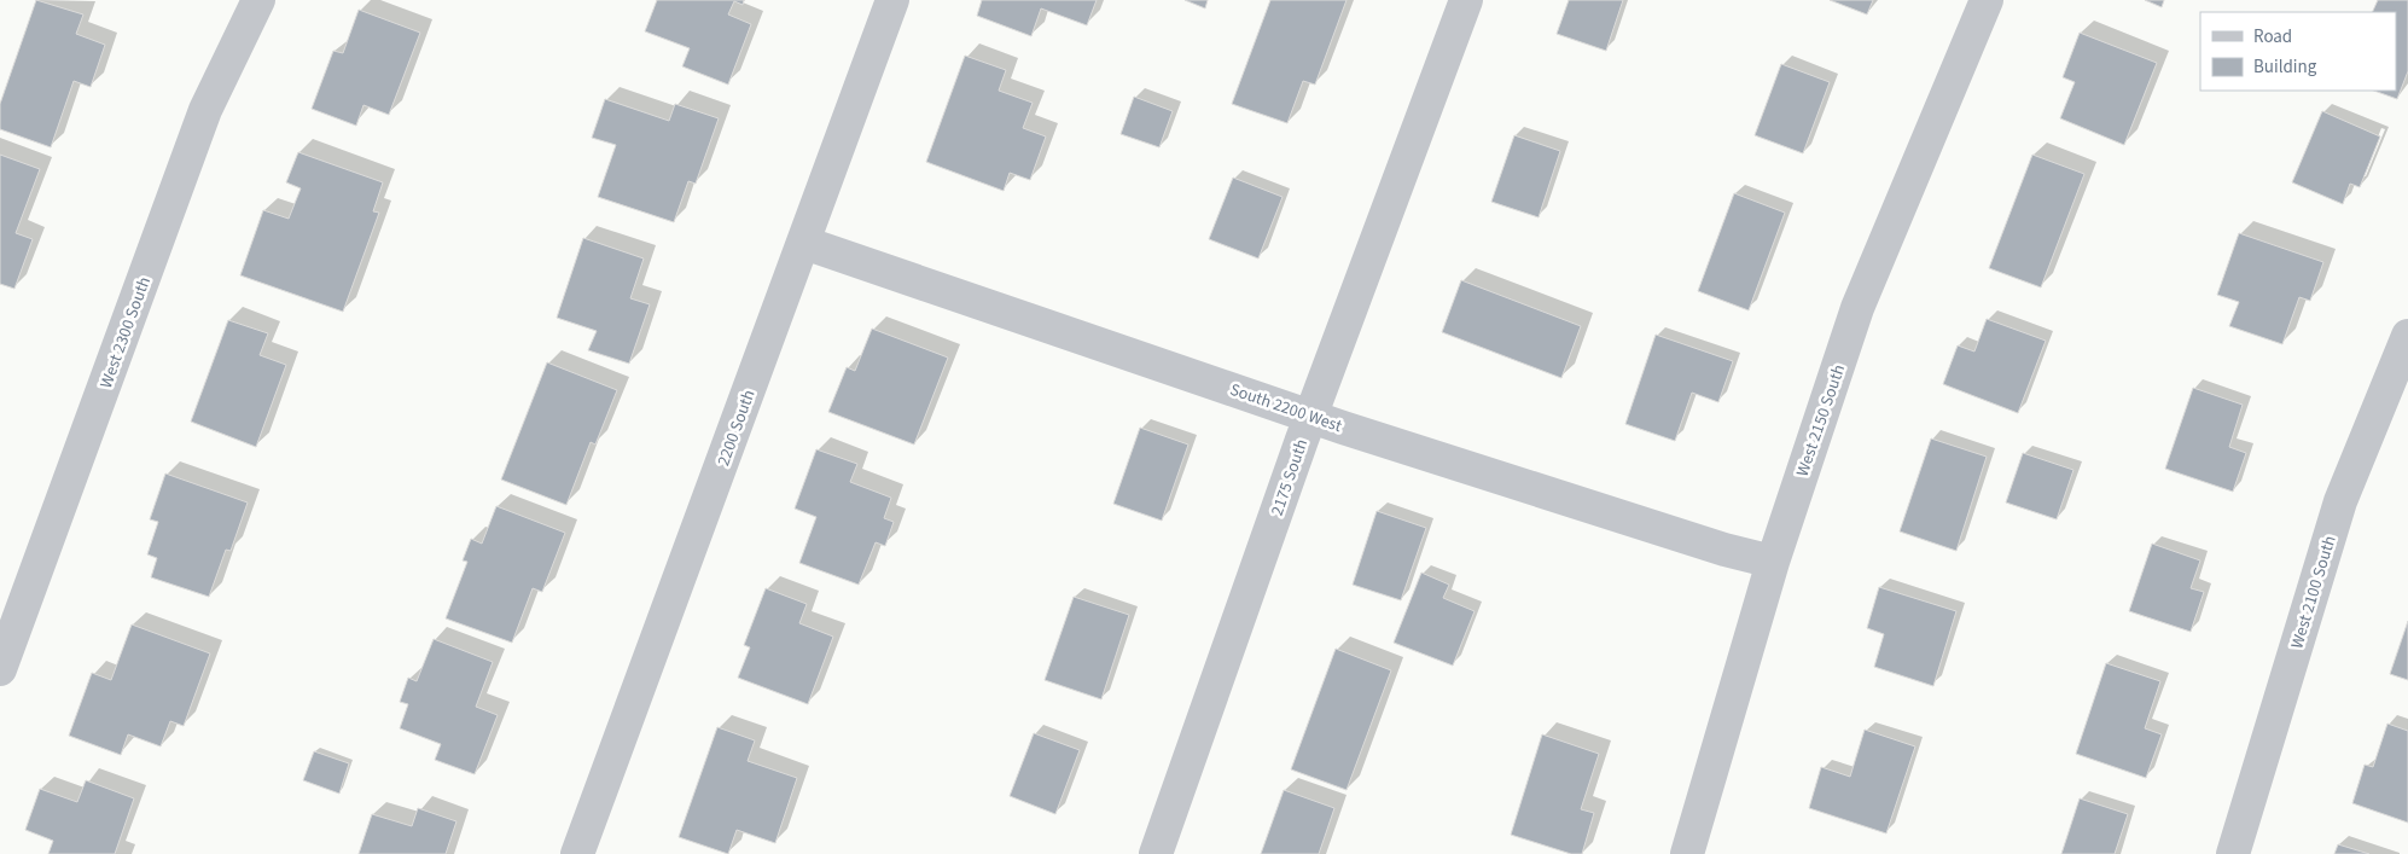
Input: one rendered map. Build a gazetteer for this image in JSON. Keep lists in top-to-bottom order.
{
  "streets": {
    "street": [
      "West 2300 South",
      "South 2200 West",
      "West 2150 South",
      "2200 South",
      "2175 South",
      "West 2100 South"
    ]
  },
  "crossings": [
    ["South 2200 West", "West 2150 South"],
    ["South 2200 West", "2200 South"],
    ["South 2200 West", "2175 South"]
  ],
  "legend": ["Road", "Building"]
}
